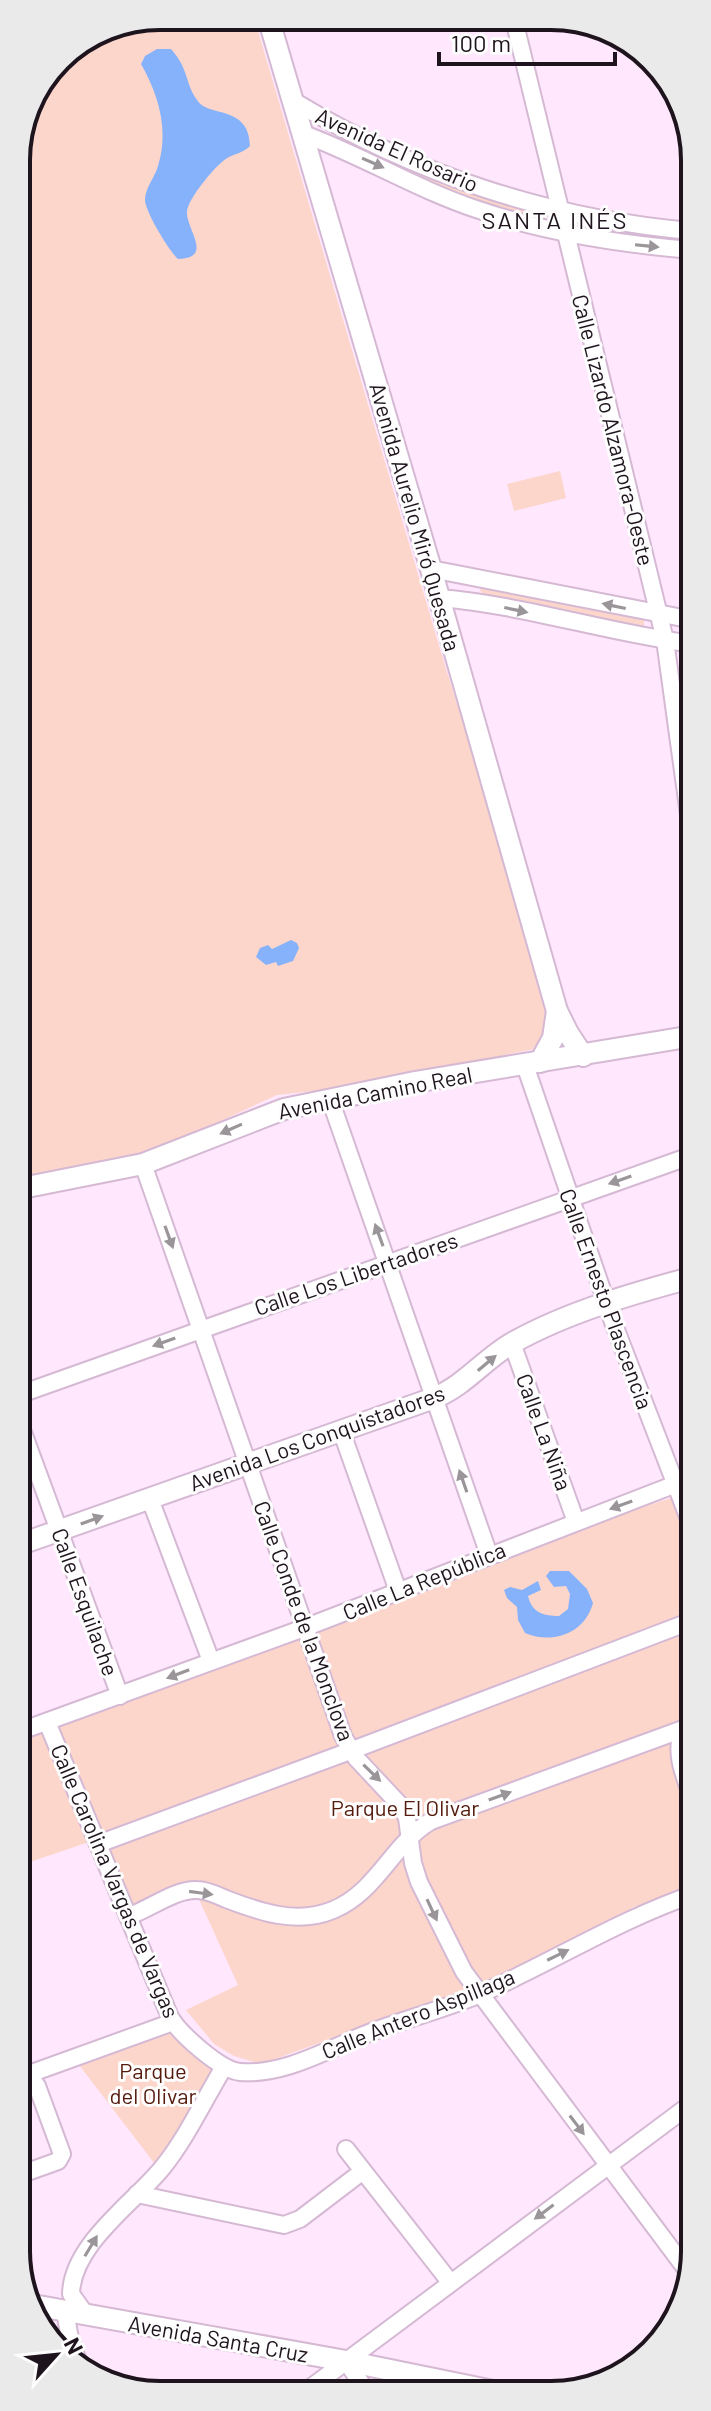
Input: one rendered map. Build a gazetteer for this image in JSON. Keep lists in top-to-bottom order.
{
  "streets": {
    "main road": [
      "Avenida Aurelio Miró Quesada",
      "Avenida Camino Real",
      "Avenida Los Conquistadores",
      "Avenida Santa Cruz"
    ],
    "street": [
      "Avenida El Rosario",
      "Calle Lizardo Alzamora-Oeste",
      "Calle Los Libertadores",
      "Calle Ernesto Plascencia",
      "Calle La Niña",
      "Calle La República",
      "Calle Esquilache",
      "Calle Conde de la Monclova",
      "Calle Carolina Vargas de Vargas",
      "Calle Antero Aspillaga"
    ]
  },
  "crossings": [
    ["Avenida El Rosario", "Calle Lizardo Alzamora-Oeste"],
    ["Avenida El Rosario", "Avenida Aurelio Miró Quesada"],
    ["Avenida Aurelio Miró Quesada", "Avenida Camino Real"],
    ["Avenida Camino Real", "Calle Ernesto Plascencia"],
    ["Avenida Camino Real", "Calle Conde de la Monclova"],
    ["Calle Los Libertadores", "Calle Ernesto Plascencia"],
    ["Calle Los Libertadores", "Calle Conde de la Monclova"],
    ["Calle Ernesto Plascencia", "Avenida Los Conquistadores"],
    ["Calle Ernesto Plascencia", "Calle La República"],
    ["Calle La Niña", "Avenida Los Conquistadores"],
    ["Calle La Niña", "Calle La República"],
    ["Avenida Los Conquistadores", "Calle Esquilache"],
    ["Avenida Los Conquistadores", "Calle Conde de la Monclova"],
    ["Calle La República", "Calle Esquilache"],
    ["Calle La República", "Calle Conde de la Monclova"],
    ["Calle La República", "Calle Carolina Vargas de Vargas"],
    ["Calle Conde de la Monclova", "Calle Antero Aspillaga"],
    ["Calle Carolina Vargas de Vargas", "Calle Antero Aspillaga"]
  ],
  "one_way": ["Calle Los Libertadores", "Calle Conde de la Monclova", "Calle Antero Aspillaga"],
  "districts": ["SANTA INÉS"],
  "parks": ["Parque El Olivar", "Parque del Olivar"],
  "scale_bar": "100 m",
  "north": "top right"
}
